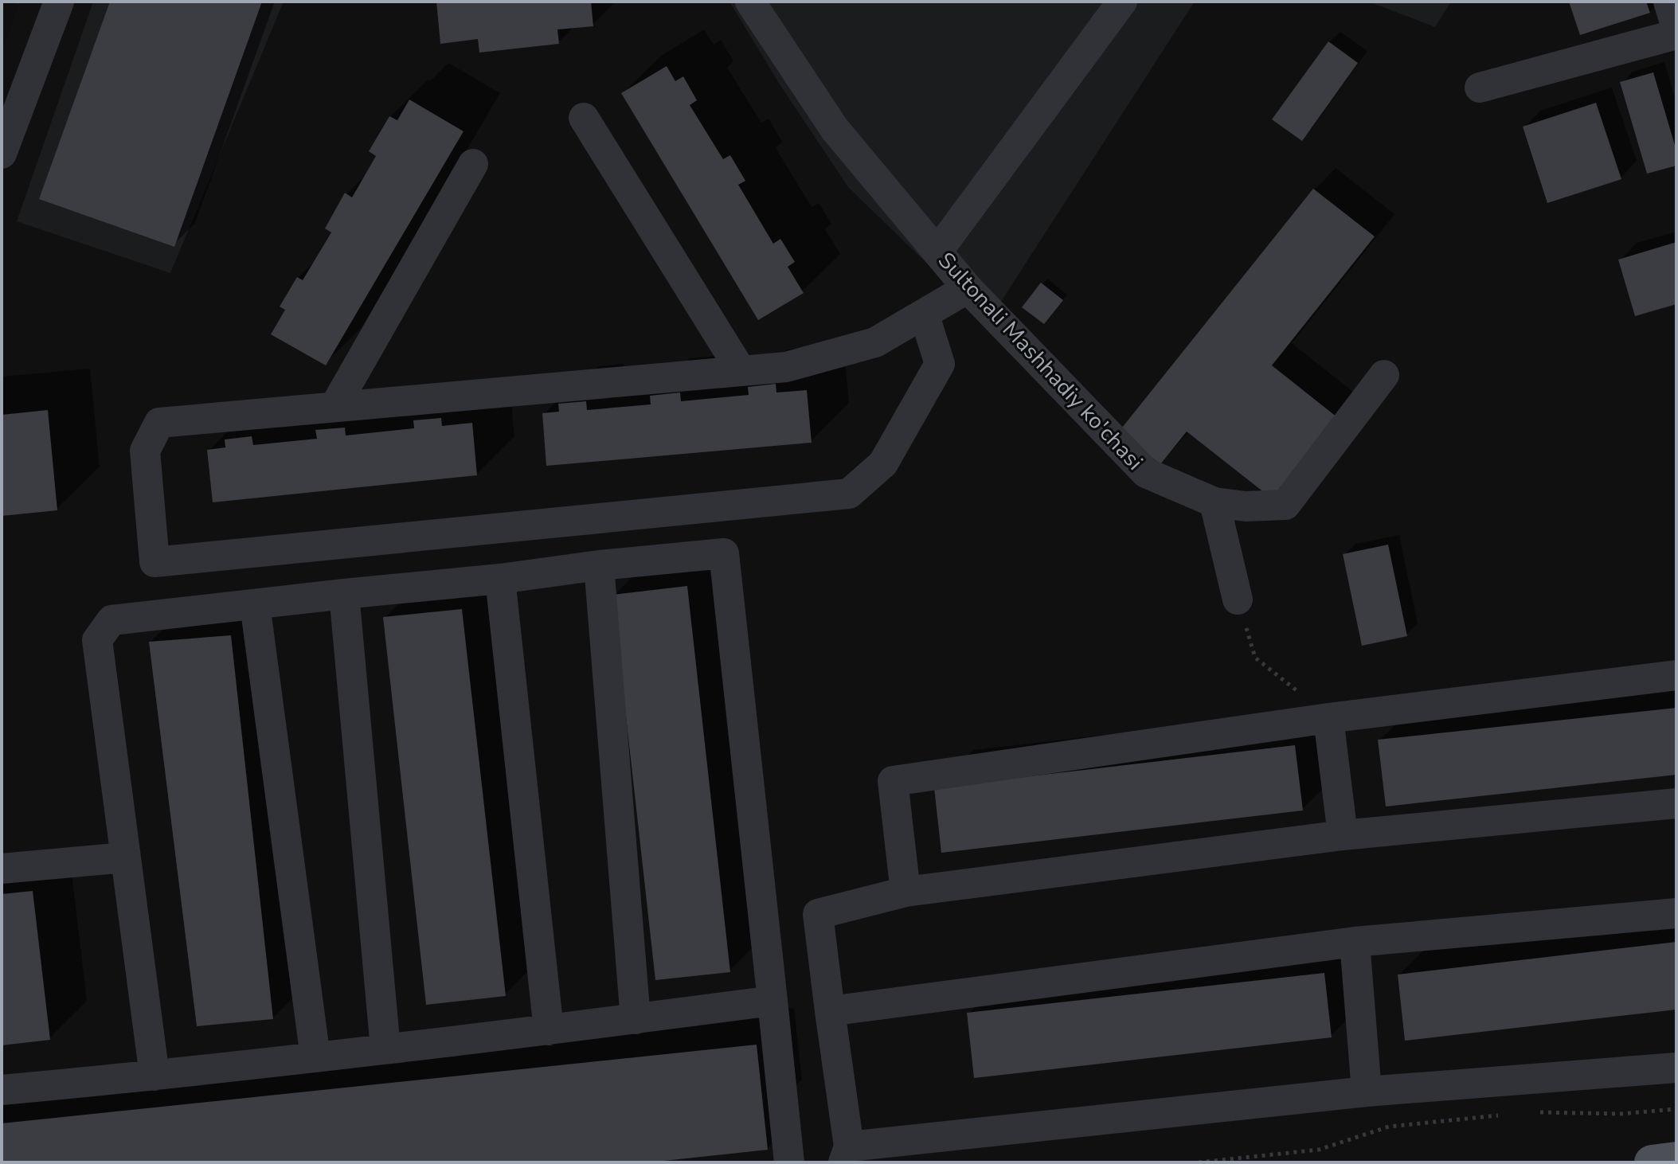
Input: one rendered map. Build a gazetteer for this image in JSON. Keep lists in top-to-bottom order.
{
  "streets": {
    "street": ["Sultonali Mashhadiy ko'chasi"]
  }
}
